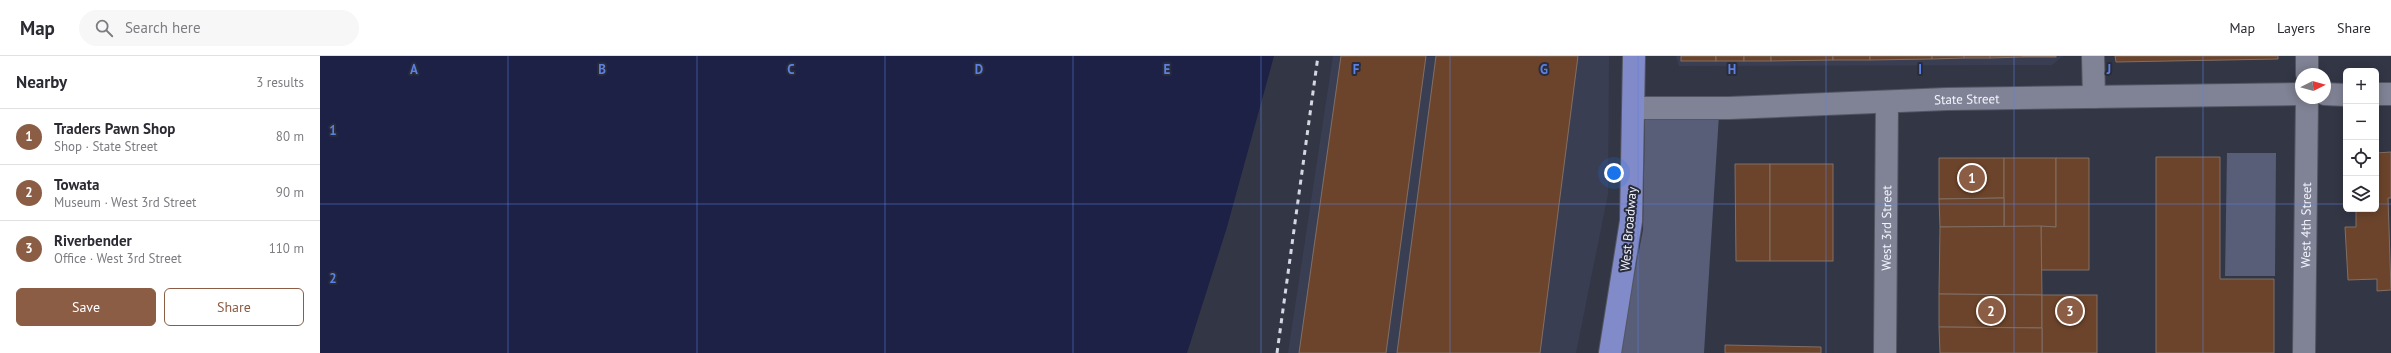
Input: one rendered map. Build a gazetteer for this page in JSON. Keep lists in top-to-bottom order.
{
  "streets": {
    "main road": ["West Broadway"],
    "street": ["State Street", "West 4th Street", "West 3rd Street"]
  },
  "crossings": [
    ["State Street", "West 3rd Street"],
    ["State Street", "West Broadway"]
  ],
  "north": "right",
  "page": {
    "header": "Map",
    "search": "Search here",
    "nav": ["Map", "Layers", "Share"],
    "heading": ["Nearby", "3 results"],
    "map_buttons": ["+", "−"],
    "list": [
      {
        "mark": "1",
        "name": "Traders Pawn Shop",
        "note": "Shop · State Street",
        "value": "80 m"
      },
      {
        "mark": "2",
        "name": "Towata",
        "note": "Museum · West 3rd Street",
        "value": "90 m"
      },
      {
        "mark": "3",
        "name": "Riverbender",
        "note": "Office · West 3rd Street",
        "value": "110 m"
      }
    ],
    "pins": ["1", "2", "3"],
    "buttons": ["Save", "Share"]
  },
  "grid": {
    "columns": [
      "A",
      "B",
      "C",
      "D",
      "E",
      "F",
      "G",
      "H",
      "I",
      "J"
    ],
    "rows": ["1", "2"]
  }
}
